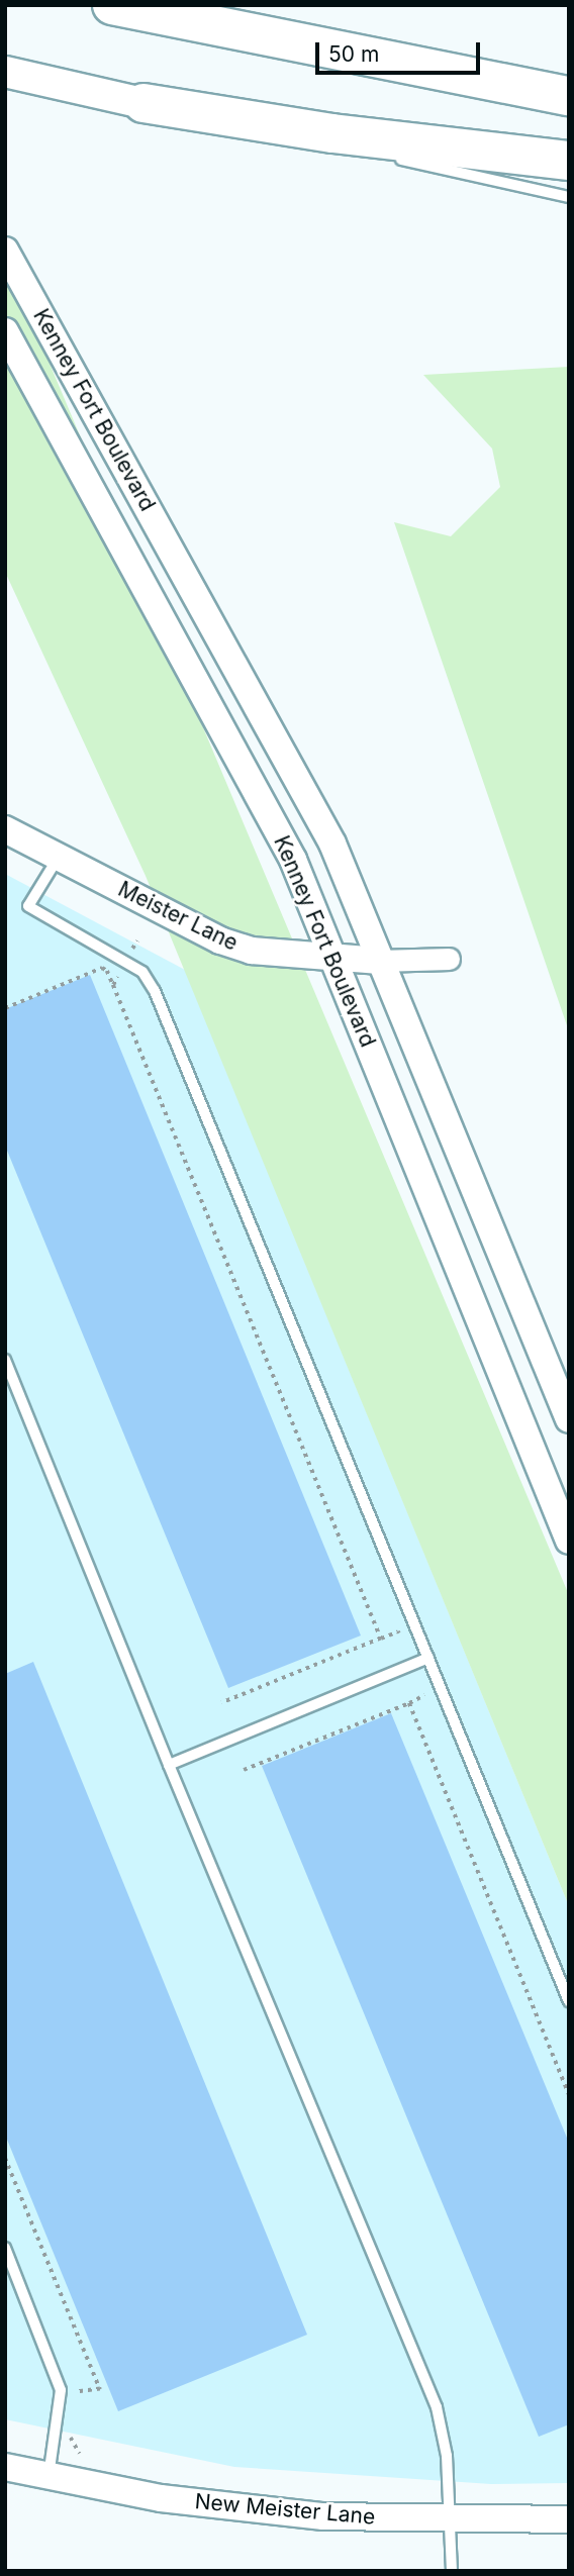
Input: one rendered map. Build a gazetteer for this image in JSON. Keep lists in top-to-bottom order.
{
  "streets": {
    "street": ["Kenney Fort Boulevard", "Meister Lane", "New Meister Lane"]
  },
  "crossings": [
    ["Kenney Fort Boulevard", "Meister Lane"]
  ],
  "scale_bar": "50 m"
}
